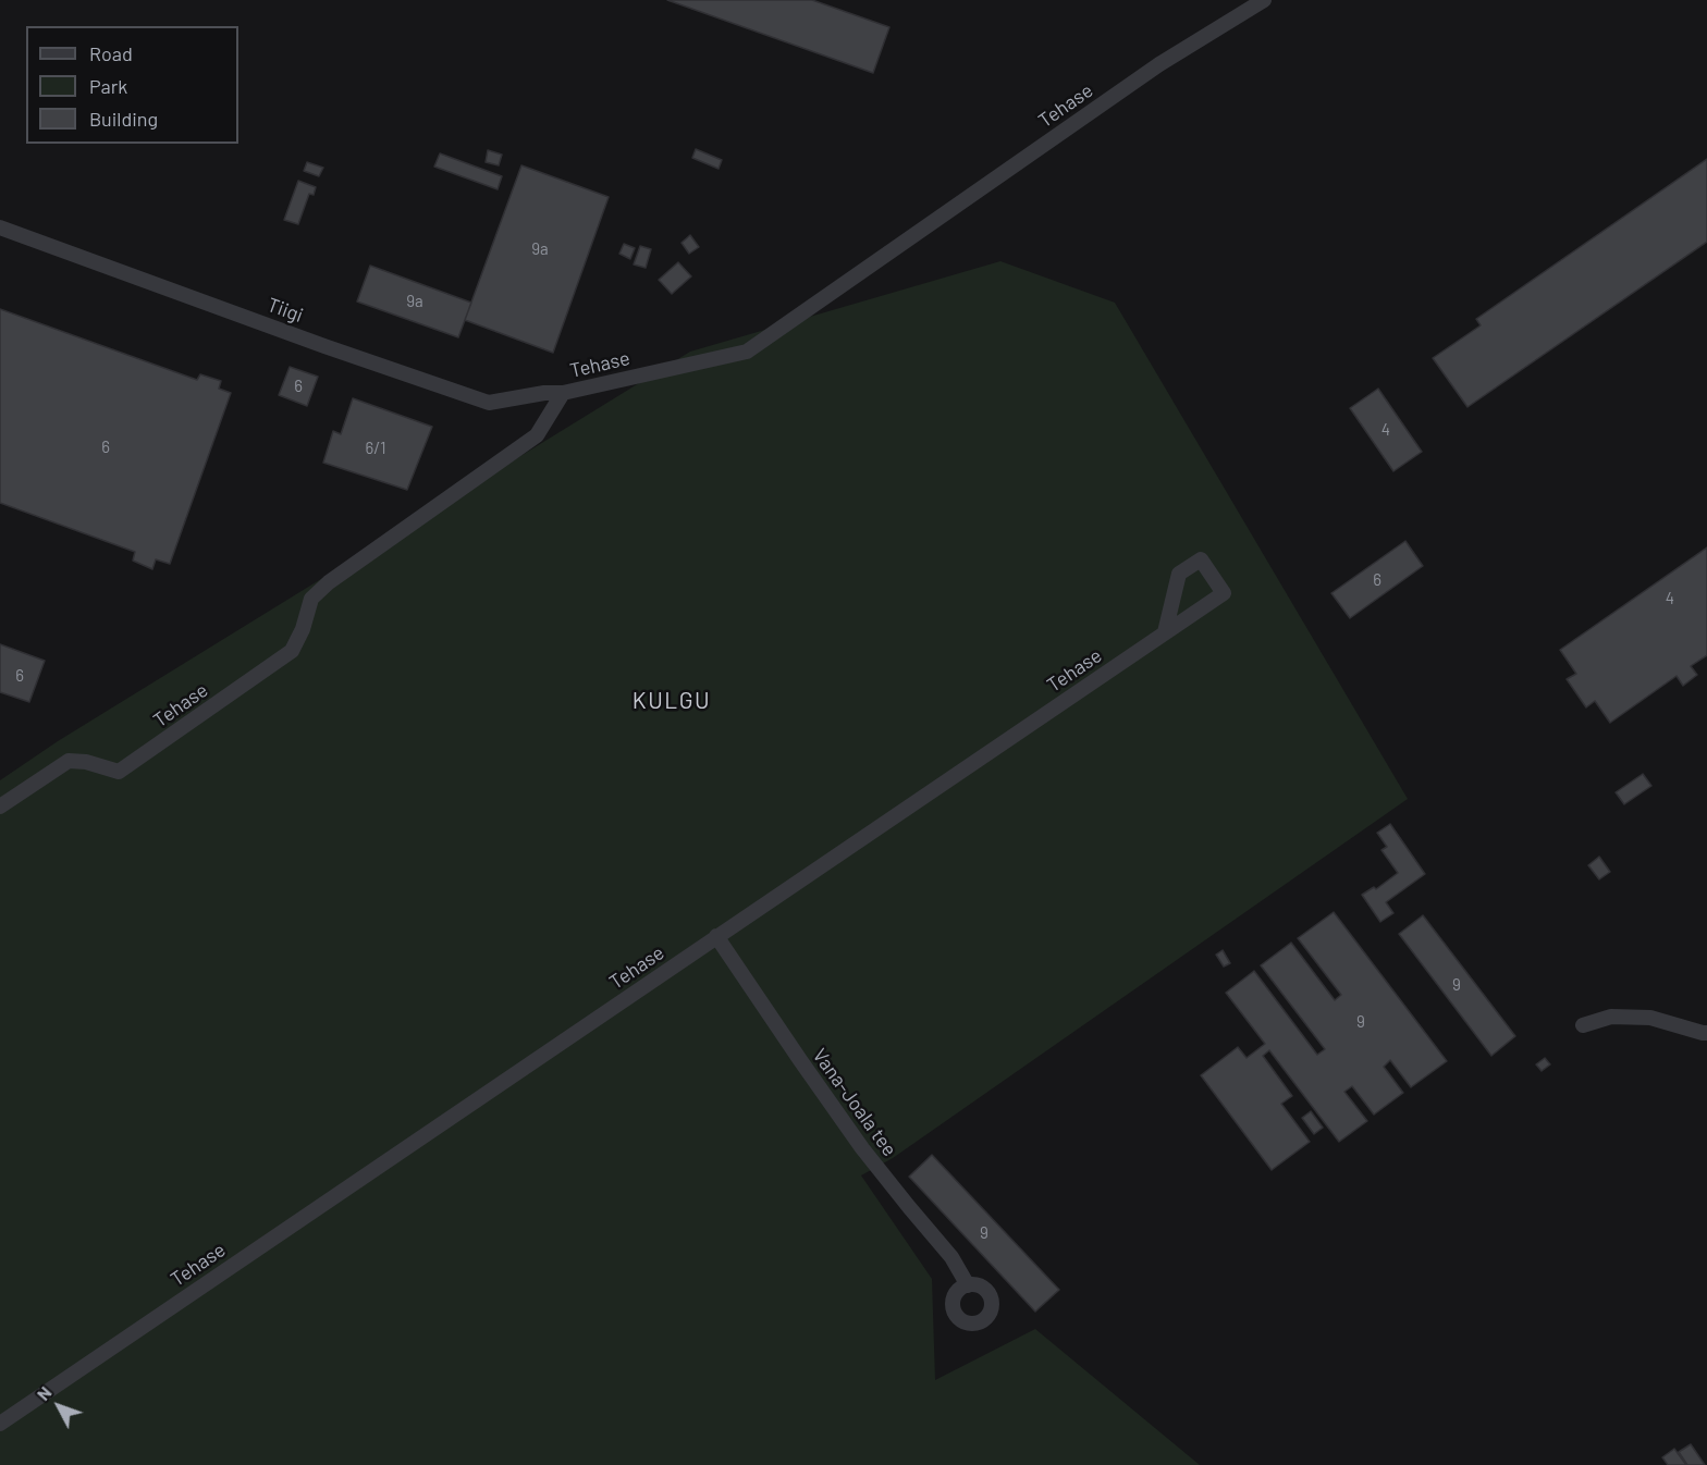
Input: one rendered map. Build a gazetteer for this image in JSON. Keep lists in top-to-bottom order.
{
  "streets": {
    "street": ["Tehase", "Tiigi", "Vana-Joala tee"]
  },
  "crossings": [
    ["Tehase", "Tiigi"],
    ["Tehase", "Vana-Joala tee"]
  ],
  "districts": ["KULGU"],
  "house_numbers": [
    "9a",
    "9a",
    "6",
    "4",
    "6",
    "6/1",
    "6",
    "4",
    "6",
    "9",
    "9",
    "9"
  ],
  "legend": ["Road", "Park", "Building"],
  "north": "top left"
}
